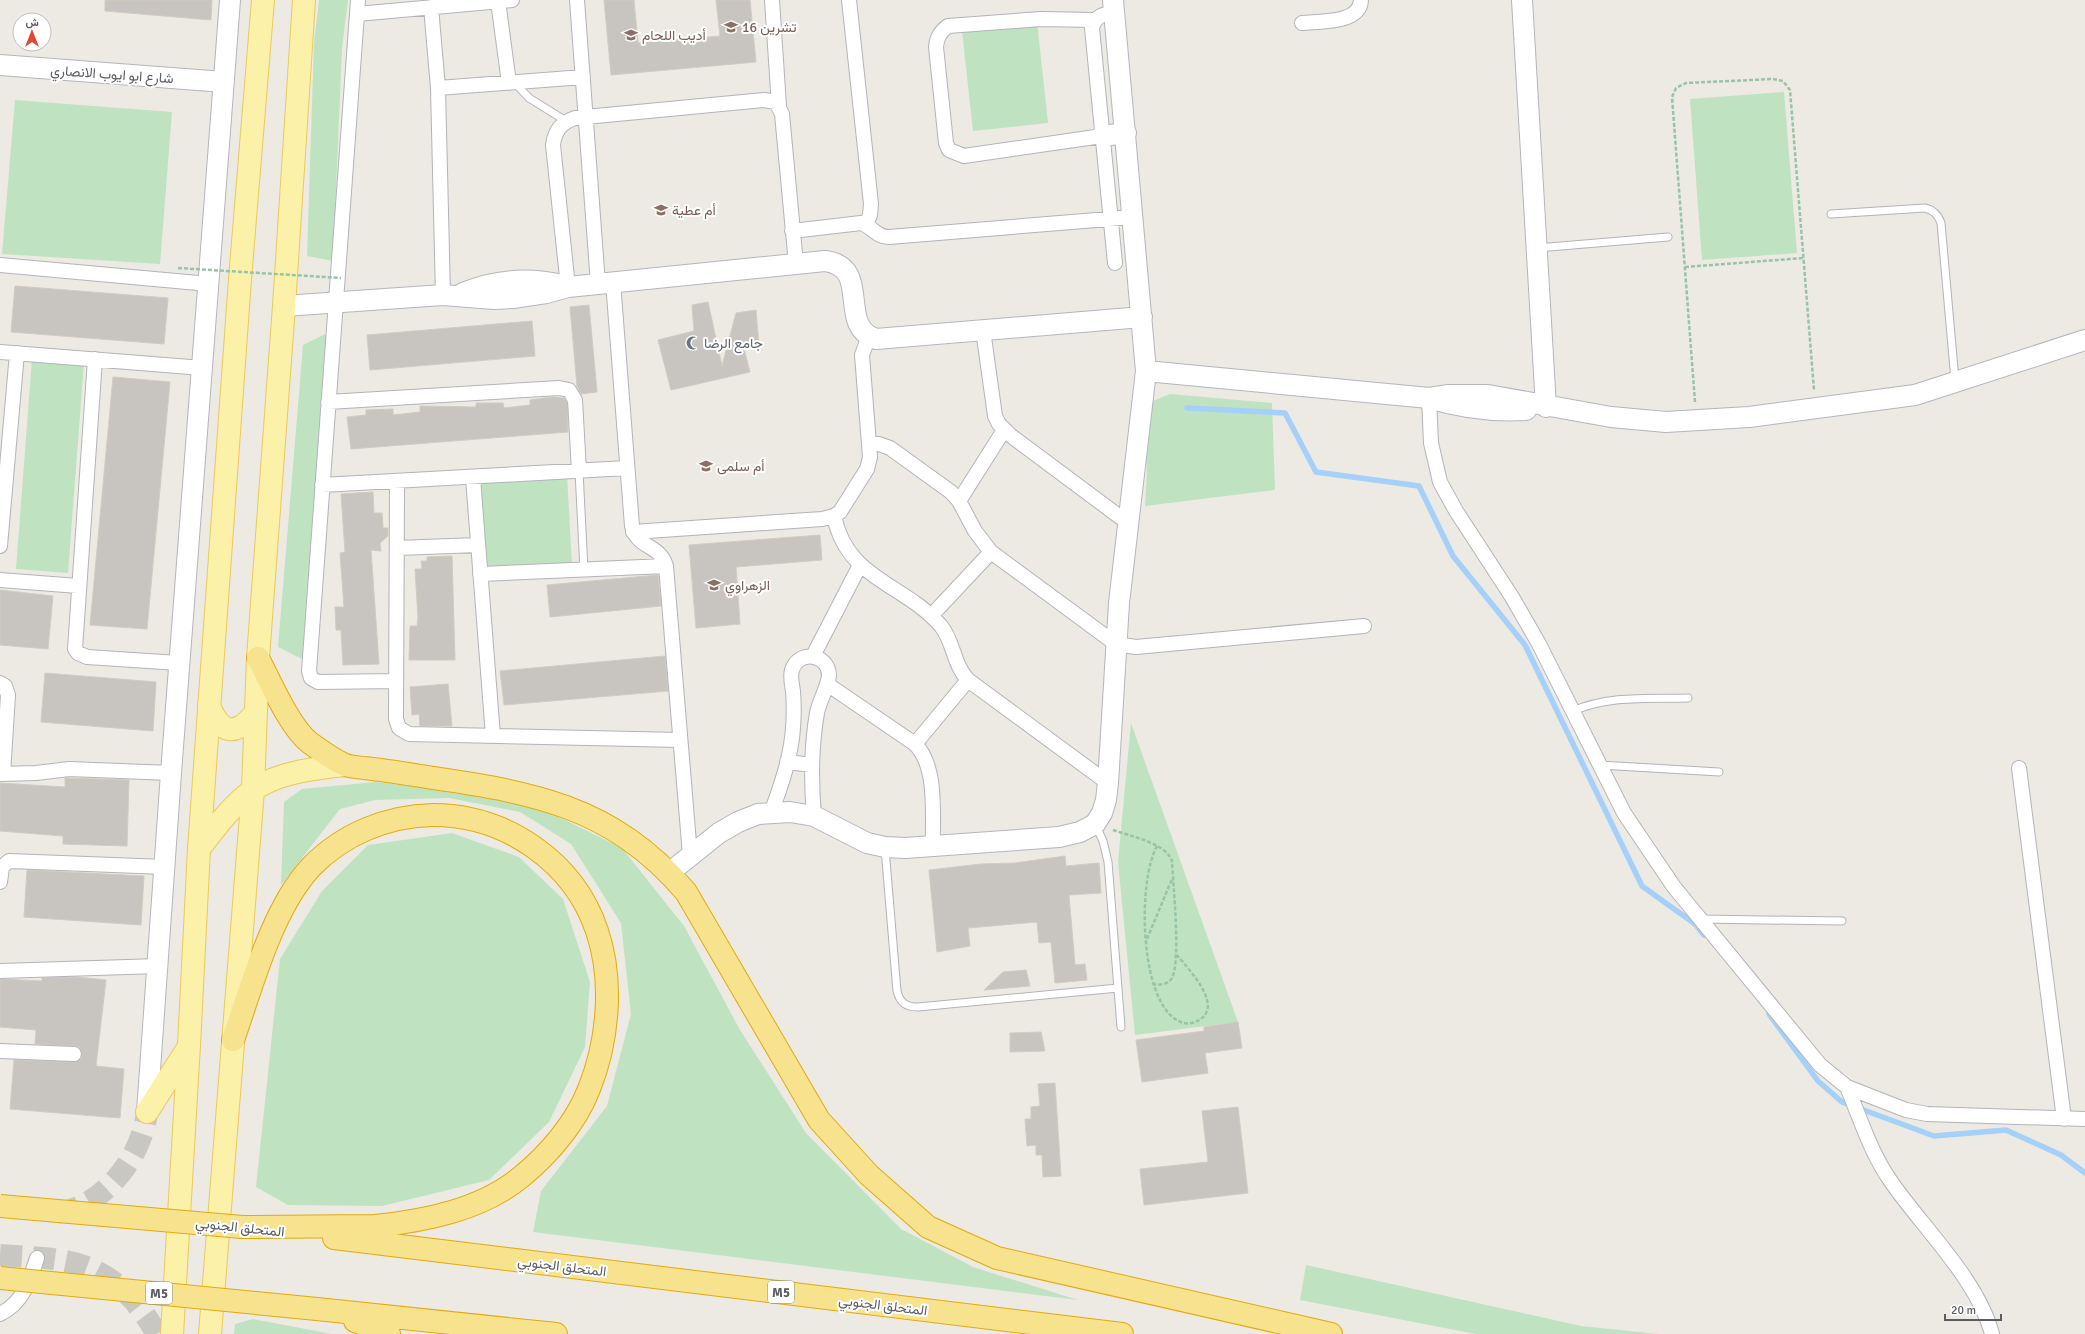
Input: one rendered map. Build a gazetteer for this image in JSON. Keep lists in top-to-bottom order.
{
  "streets": {
    "highway": ["المتحلق الجنوبي", "M5"],
    "street": ["شارع ابو ايوب الانصاري"]
  },
  "places": {
    "school or university": [
      "16 تشرين",
      "أديب اللحام",
      "أم عطية",
      "أم سلمى",
      "الزهراوي"
    ],
    "mosque": ["جامع الرضا"]
  },
  "scale_bar": "20 m",
  "north": "top"
}
